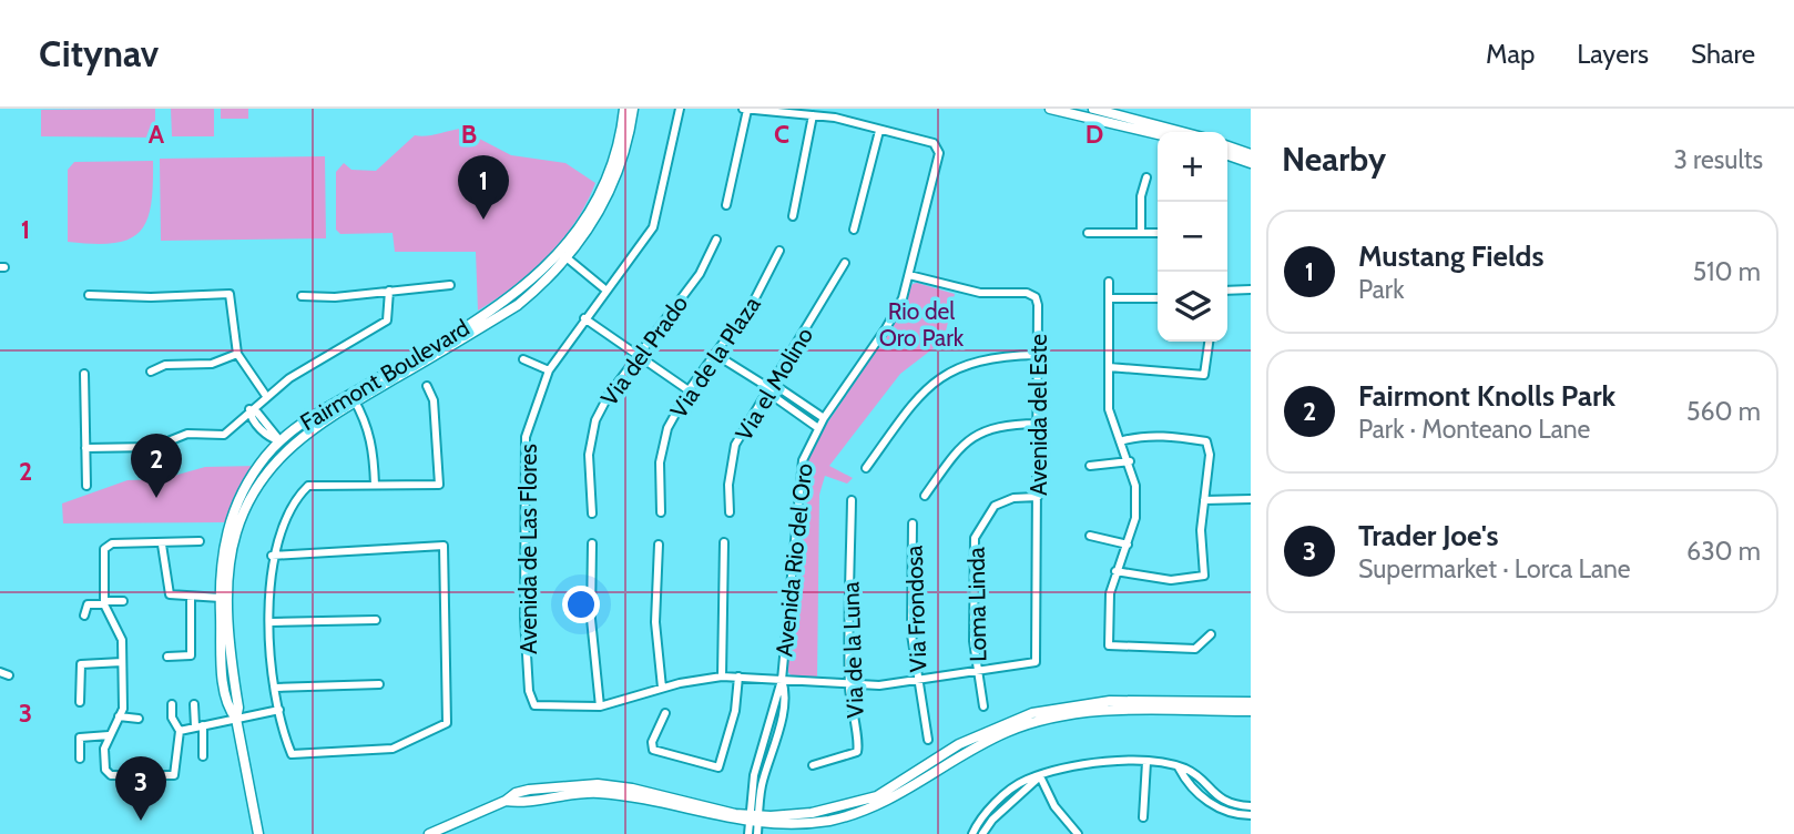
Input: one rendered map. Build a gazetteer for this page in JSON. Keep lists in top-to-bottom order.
{
  "streets": {
    "main road": ["Fairmont Boulevard"],
    "street": [
      "Via del Prado",
      "Via de la Plaza",
      "Via el Molino",
      "Avenida del Este",
      "Avenida de Las Flores",
      "Avenida Rio del Oro",
      "Loma Linda",
      "Via Frondosa",
      "Via de la Luna"
    ]
  },
  "crossings": [
    ["Avenida del Este", "Avenida Rio del Oro"],
    ["Avenida del Este", "Loma Linda"]
  ],
  "parks": ["Rio del Oro Park"],
  "page": {
    "header": "Citynav",
    "nav": ["Map", "Layers", "Share"],
    "heading": ["Nearby", "3 results"],
    "map_buttons": ["+", "−"],
    "pins": ["1", "2", "3"],
    "list": [
      {
        "mark": "1",
        "name": "Mustang Fields",
        "note": "Park",
        "value": "510 m"
      },
      {
        "mark": "2",
        "name": "Fairmont Knolls Park",
        "note": "Park · Monteano Lane",
        "value": "560 m"
      },
      {
        "mark": "3",
        "name": "Trader Joe's",
        "note": "Supermarket · Lorca Lane",
        "value": "630 m"
      }
    ]
  },
  "grid": {
    "columns": [
      "A",
      "B",
      "C",
      "D"
    ],
    "rows": ["1", "2", "3"]
  }
}
